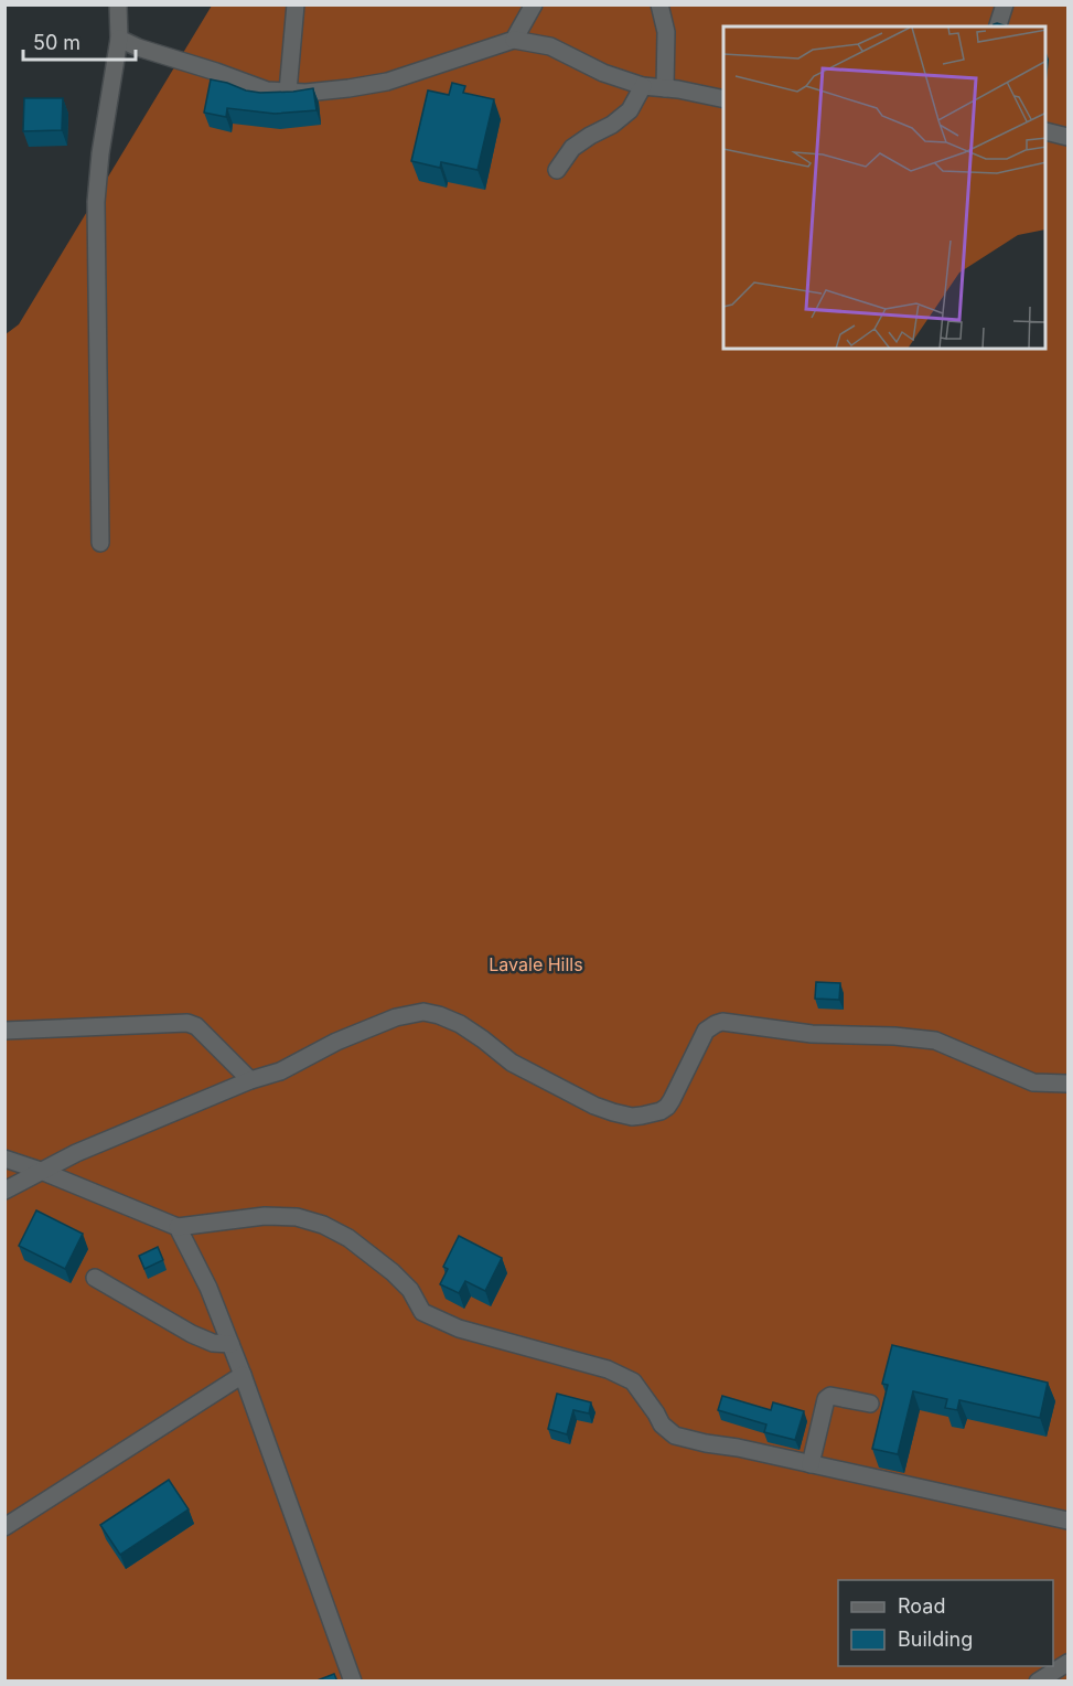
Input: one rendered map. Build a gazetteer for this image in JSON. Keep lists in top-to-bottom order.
{
  "parks": ["Lavale Hills"],
  "legend": ["Road", "Building"],
  "scale_bar": "50 m"
}
